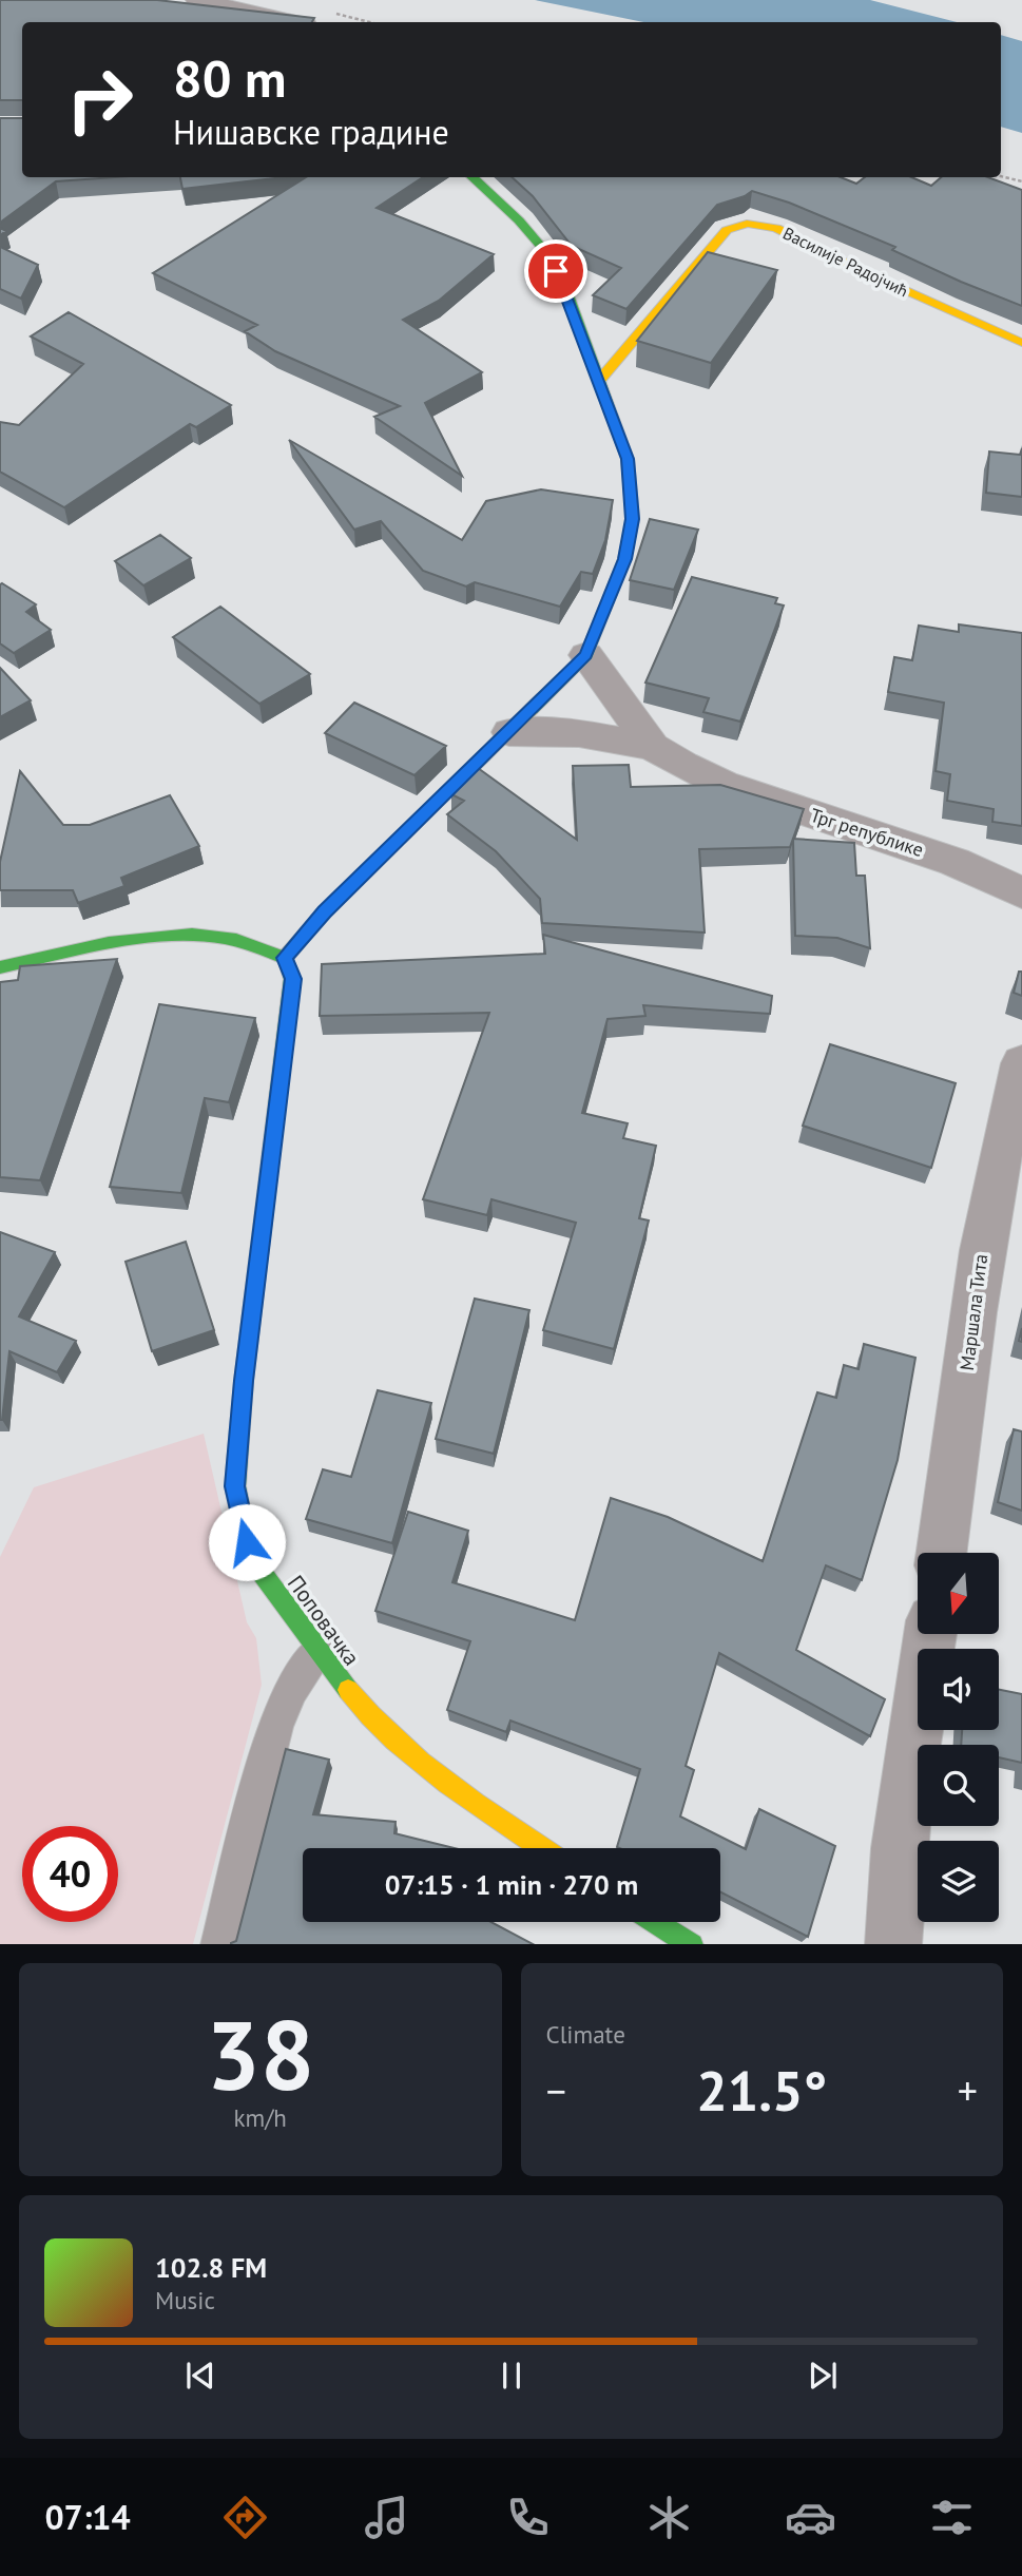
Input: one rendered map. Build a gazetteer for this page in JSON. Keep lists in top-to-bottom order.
{
  "streets": {
    "street": [
      "Василије Радојчић",
      "Трг републике",
      "Маршала Тита",
      "Поповачка"
    ]
  },
  "north": "bottom",
  "page": {
    "turn": ["80 m", "Нишавске градине"],
    "limit": "40",
    "trip": "07:15 · 1 min · 270 m",
    "tile": [
      ["38", "km/h"],
      "Climate"
    ],
    "heat": ["−", "21.5°", "+"],
    "song": ["102.8 FM", "Music"],
    "tabs": "07:14"
  }
}
